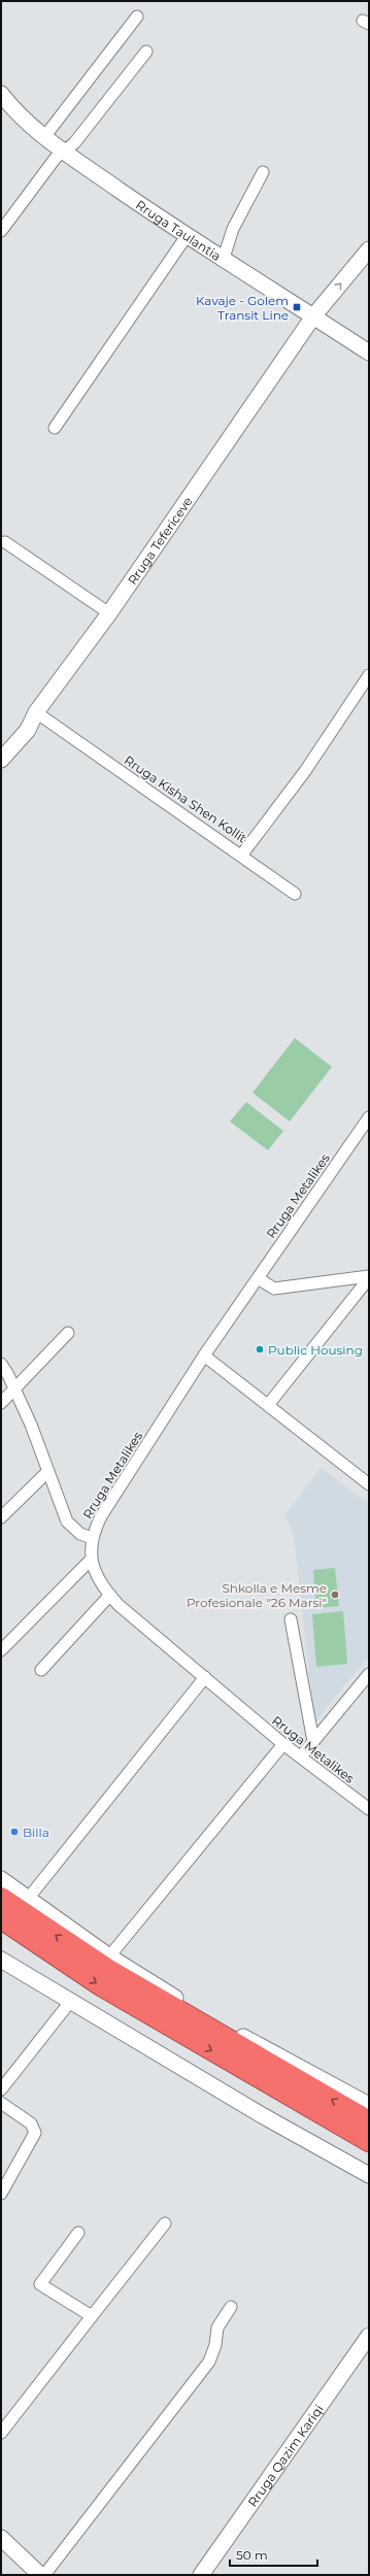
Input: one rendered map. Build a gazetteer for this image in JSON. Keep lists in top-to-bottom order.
{
  "streets": {
    "street": [
      "Rruga Taulantia",
      "Rruga Tefericeve",
      "Rruga Kisha Shen Kollit",
      "Rruga Metalikes",
      "Rruga Qazim Kariqi"
    ]
  },
  "crossings": [
    ["Rruga Taulantia", "Rruga Tefericeve"],
    ["Rruga Tefericeve", "Rruga Kisha Shen Kollit"]
  ],
  "places": {
    "transit": ["Kavaje - Golem Transit Line"],
    "other": ["Public Housing", "Shkolla e Mesme Profesionale \"26 Marsi\"", "Billa"]
  },
  "scale_bar": "50 m"
}
